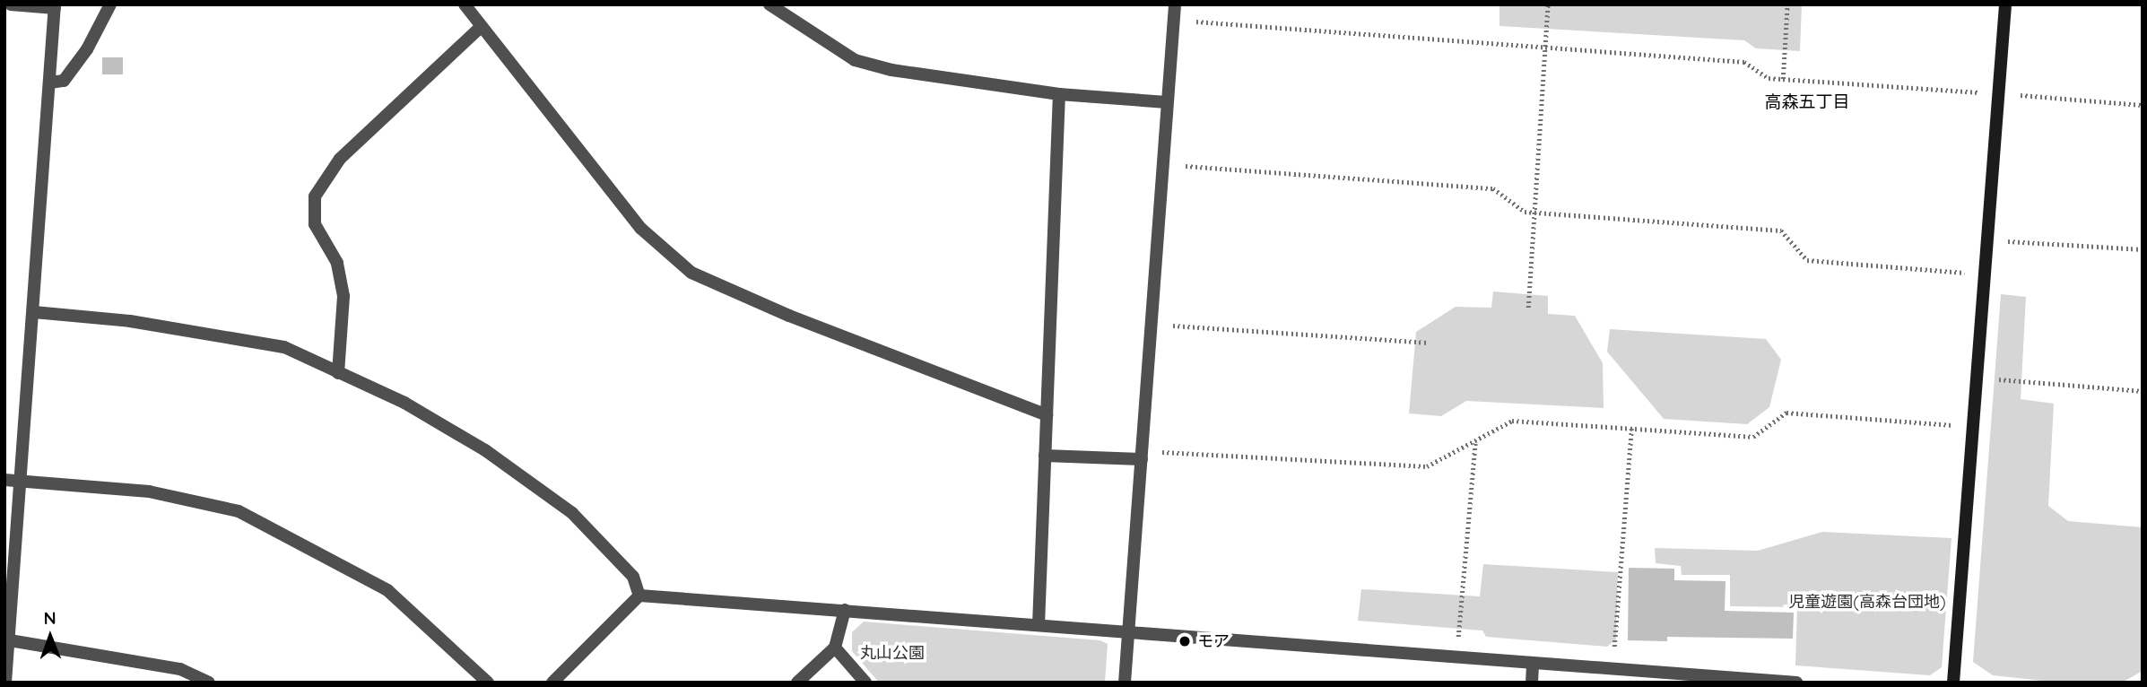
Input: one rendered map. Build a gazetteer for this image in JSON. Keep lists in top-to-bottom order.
{
  "districts": ["高森五丁目"],
  "parks": ["児童遊園(高森台団地)", "丸山公園"],
  "places": ["モア"],
  "north": "top"
}
